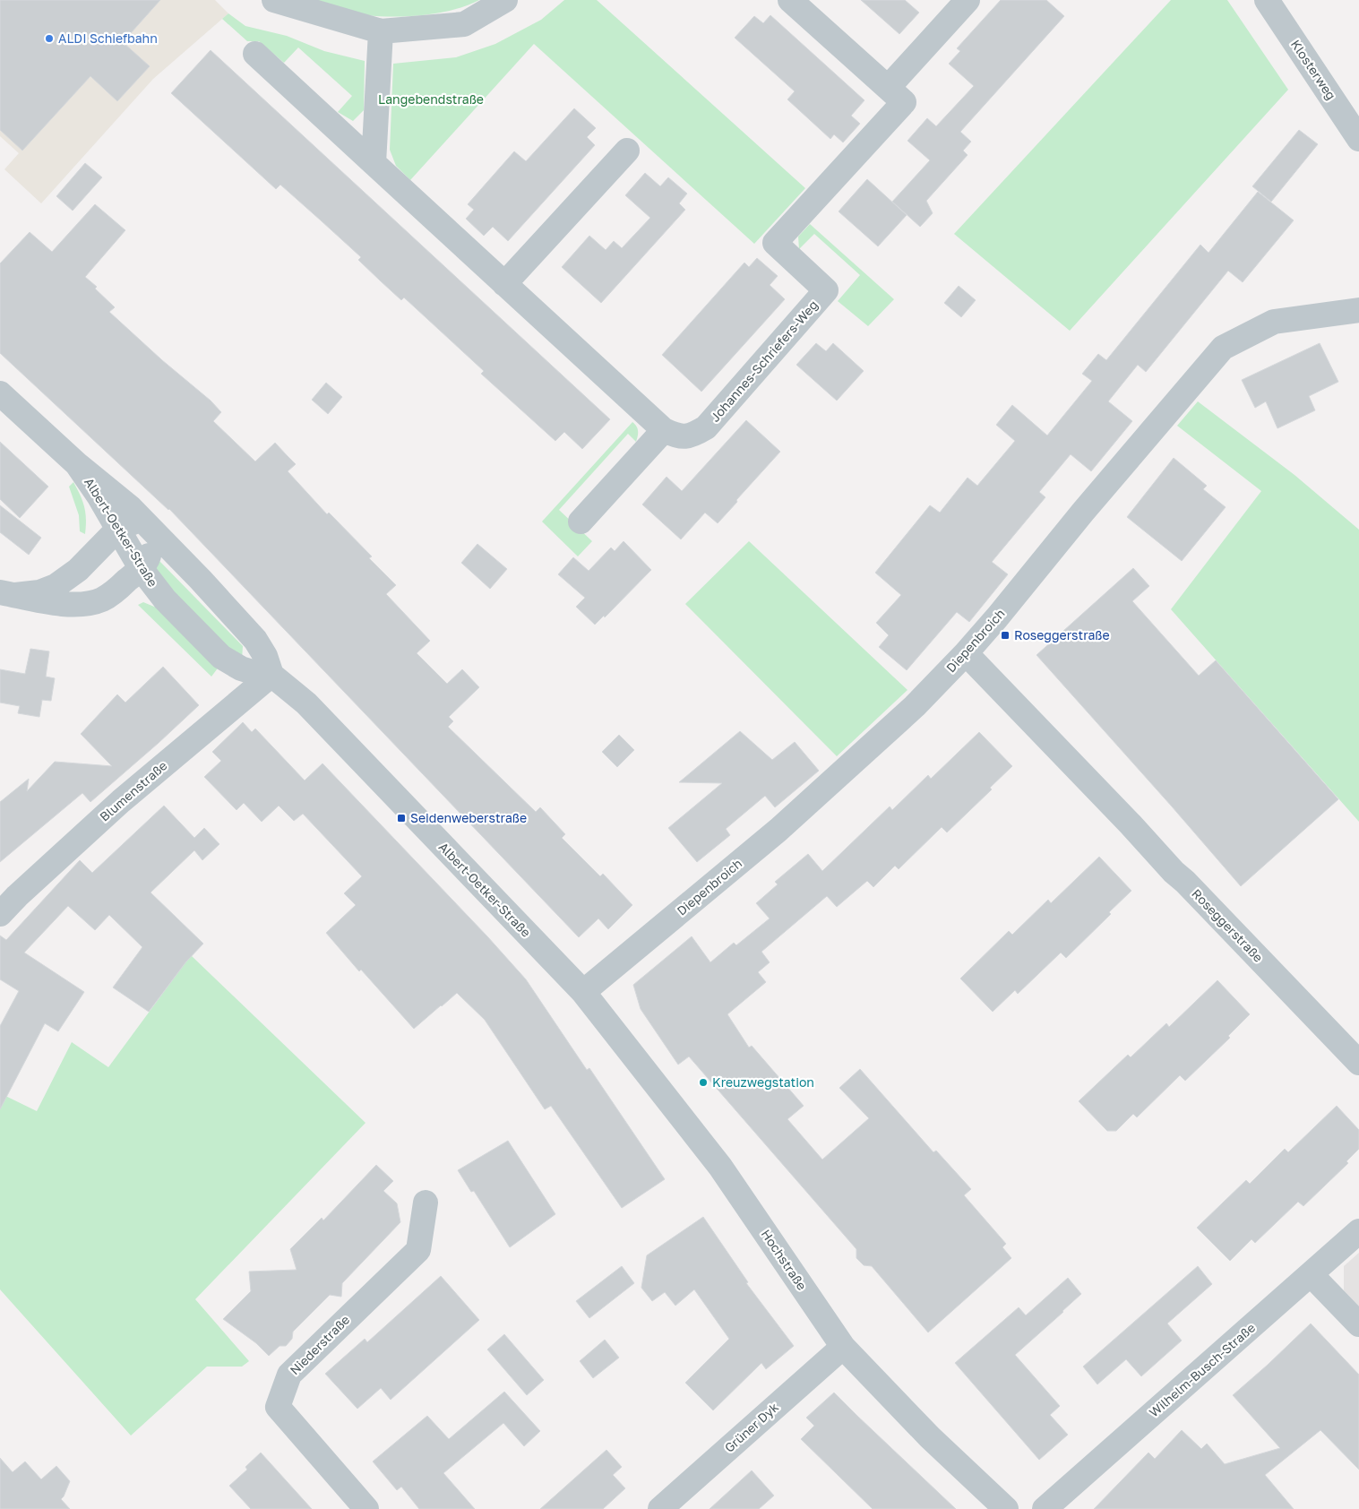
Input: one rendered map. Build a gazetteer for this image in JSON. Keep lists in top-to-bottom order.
{
  "streets": {
    "street": [
      "Klosterweg",
      "Johannes-Schriefers-Weg",
      "Albert-Oetker-Straße",
      "Diepenbroich",
      "Blumenstraße",
      "Roseggerstraße",
      "Hochstraße",
      "Niederstraße",
      "Wilhelm-Busch-Straße",
      "Grüner Dyk"
    ]
  },
  "crossings": [
    ["Albert-Oetker-Straße", "Diepenbroich"],
    ["Albert-Oetker-Straße", "Blumenstraße"],
    ["Albert-Oetker-Straße", "Hochstraße"],
    ["Diepenbroich", "Roseggerstraße"],
    ["Diepenbroich", "Hochstraße"],
    ["Hochstraße", "Grüner Dyk"]
  ],
  "parks": ["Langebendstraße"],
  "places": {
    "other": ["ALDI Schiefbahn", "Kreuzwegstation"],
    "transit": ["Roseggerstraße", "Seidenweberstraße"]
  }
}
